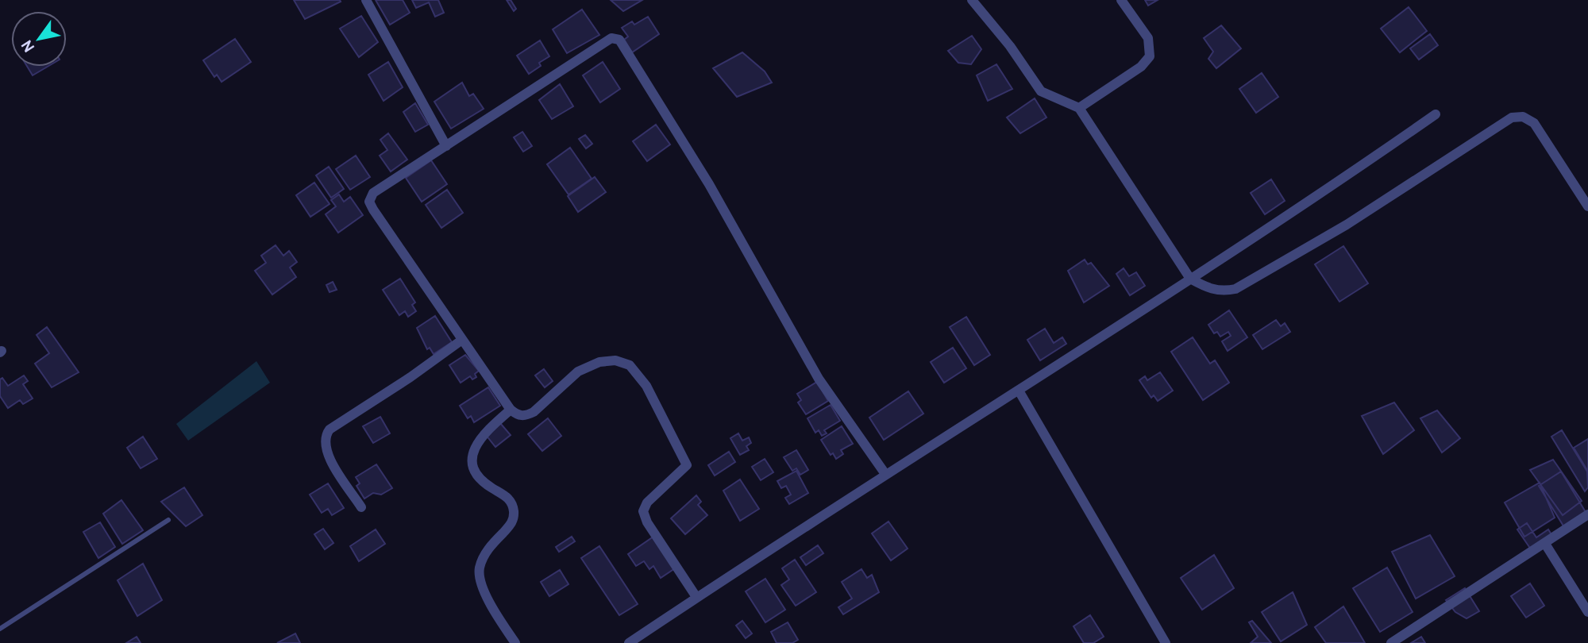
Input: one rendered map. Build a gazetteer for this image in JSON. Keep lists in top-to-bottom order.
{
  "north": "bottom left"
}
